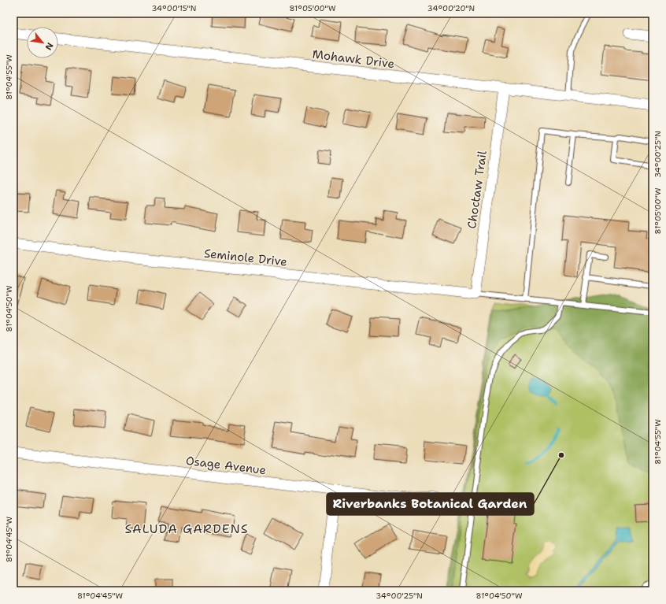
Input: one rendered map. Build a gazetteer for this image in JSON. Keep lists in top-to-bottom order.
{
  "streets": {
    "street": [
      "Mohawk Drive",
      "Choctaw Trail",
      "Seminole Drive",
      "Osage Avenue"
    ]
  },
  "crossings": [
    ["Mohawk Drive", "Choctaw Trail"],
    ["Choctaw Trail", "Seminole Drive"]
  ],
  "districts": ["SALUDA GARDENS"],
  "places": ["Riverbanks Botanical Garden"],
  "north": "bottom right",
  "coordinates": [
    "34°00'15\"N",
    "81°05'00\"W",
    "34°00'20\"N",
    "81°04'55\"W",
    "34°00'25\"N",
    "81°04'50\"W",
    "81°04'45\"W"
  ]
}
